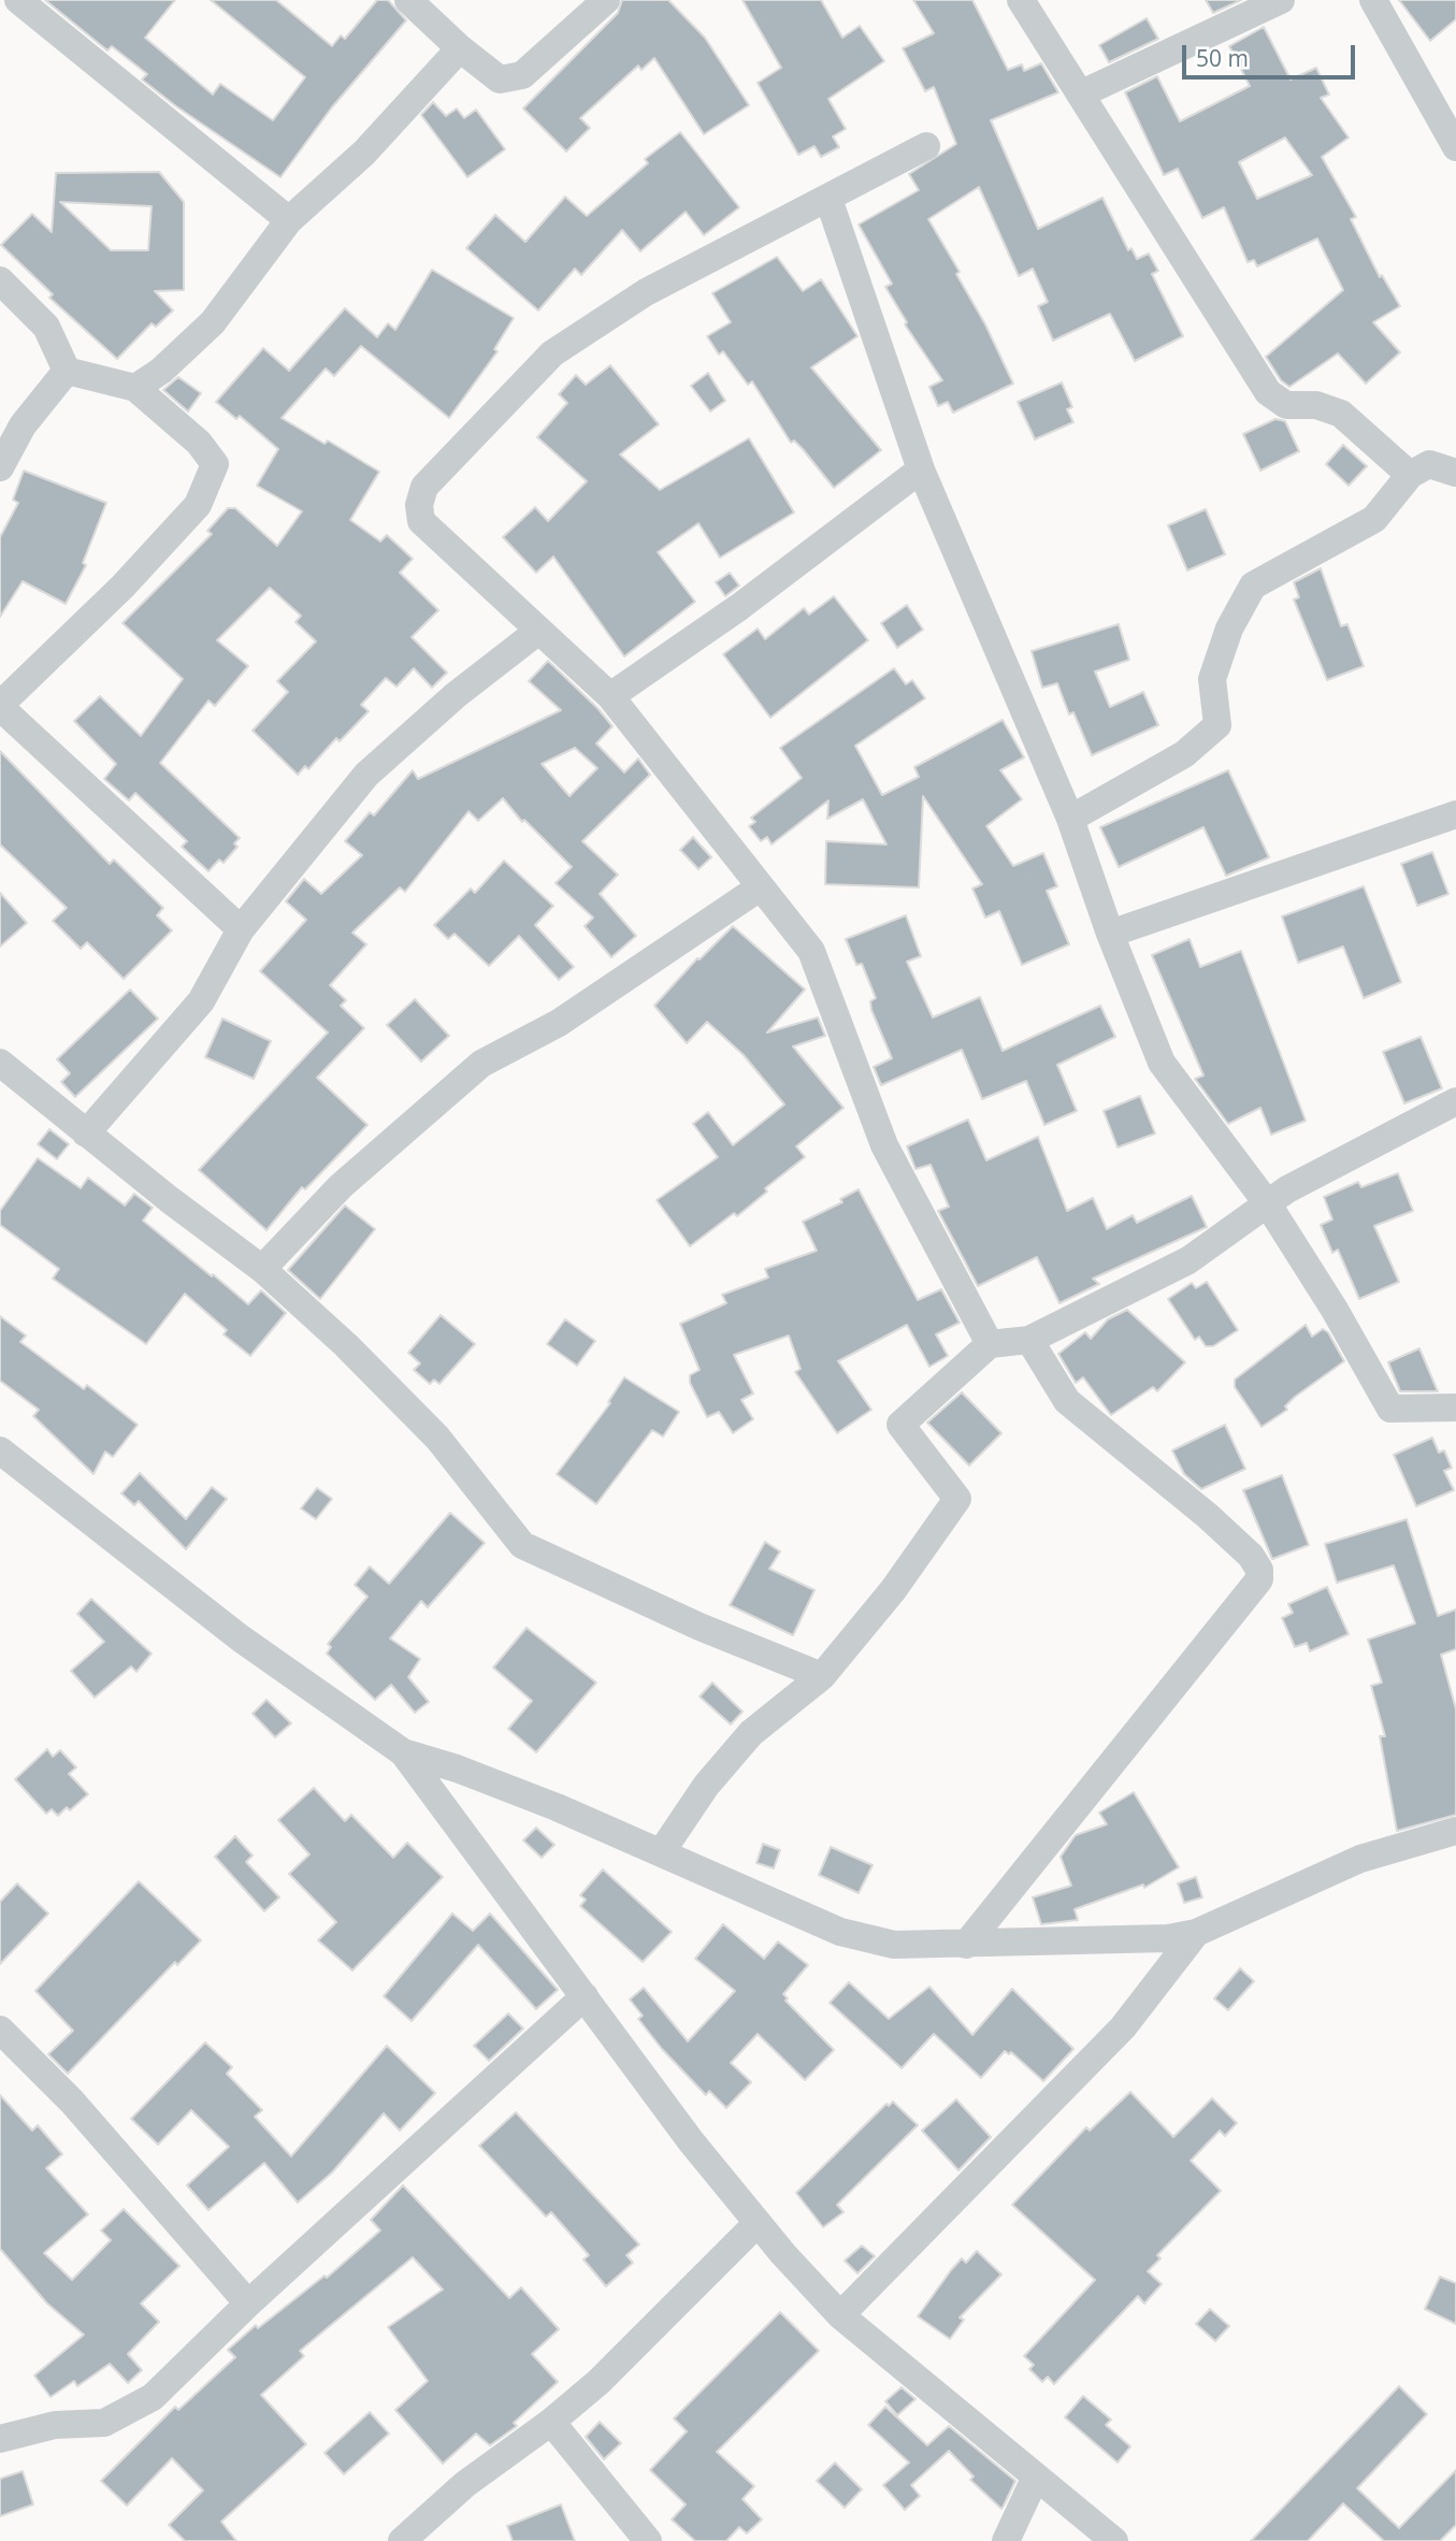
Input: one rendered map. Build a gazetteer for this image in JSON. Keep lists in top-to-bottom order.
{
  "scale_bar": "50 m"
}
